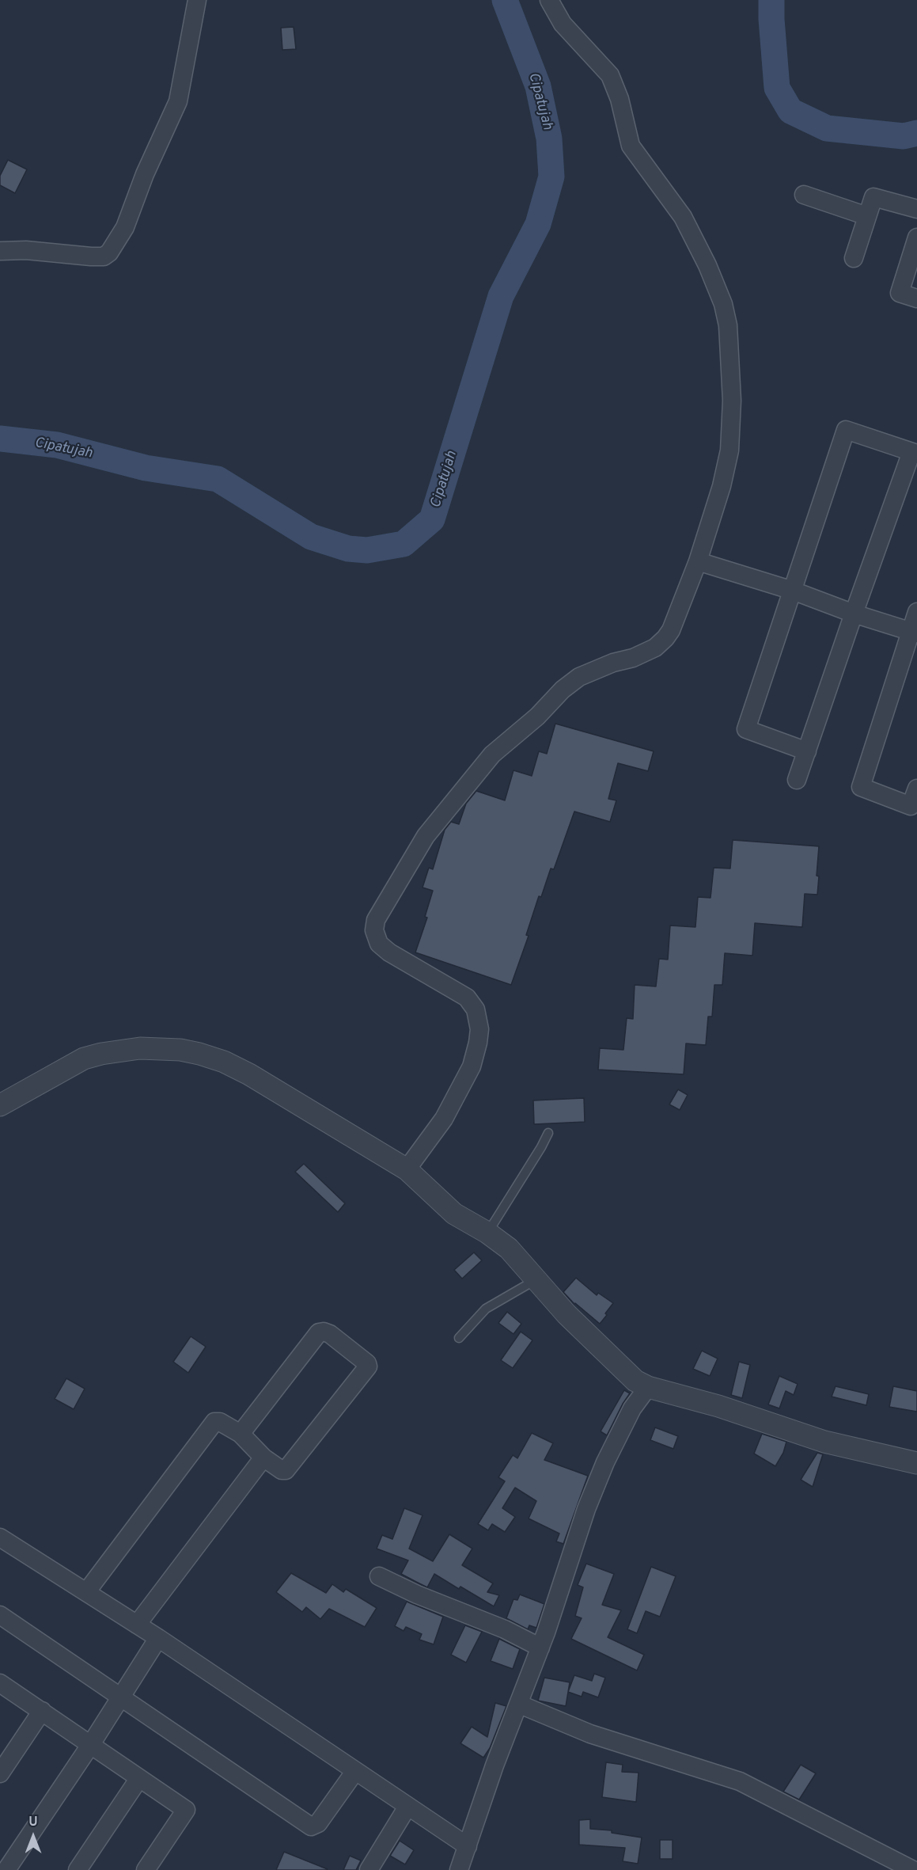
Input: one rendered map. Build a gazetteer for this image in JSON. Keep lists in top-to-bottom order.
{
  "water": ["Cipatujah"],
  "north": "top"
}
